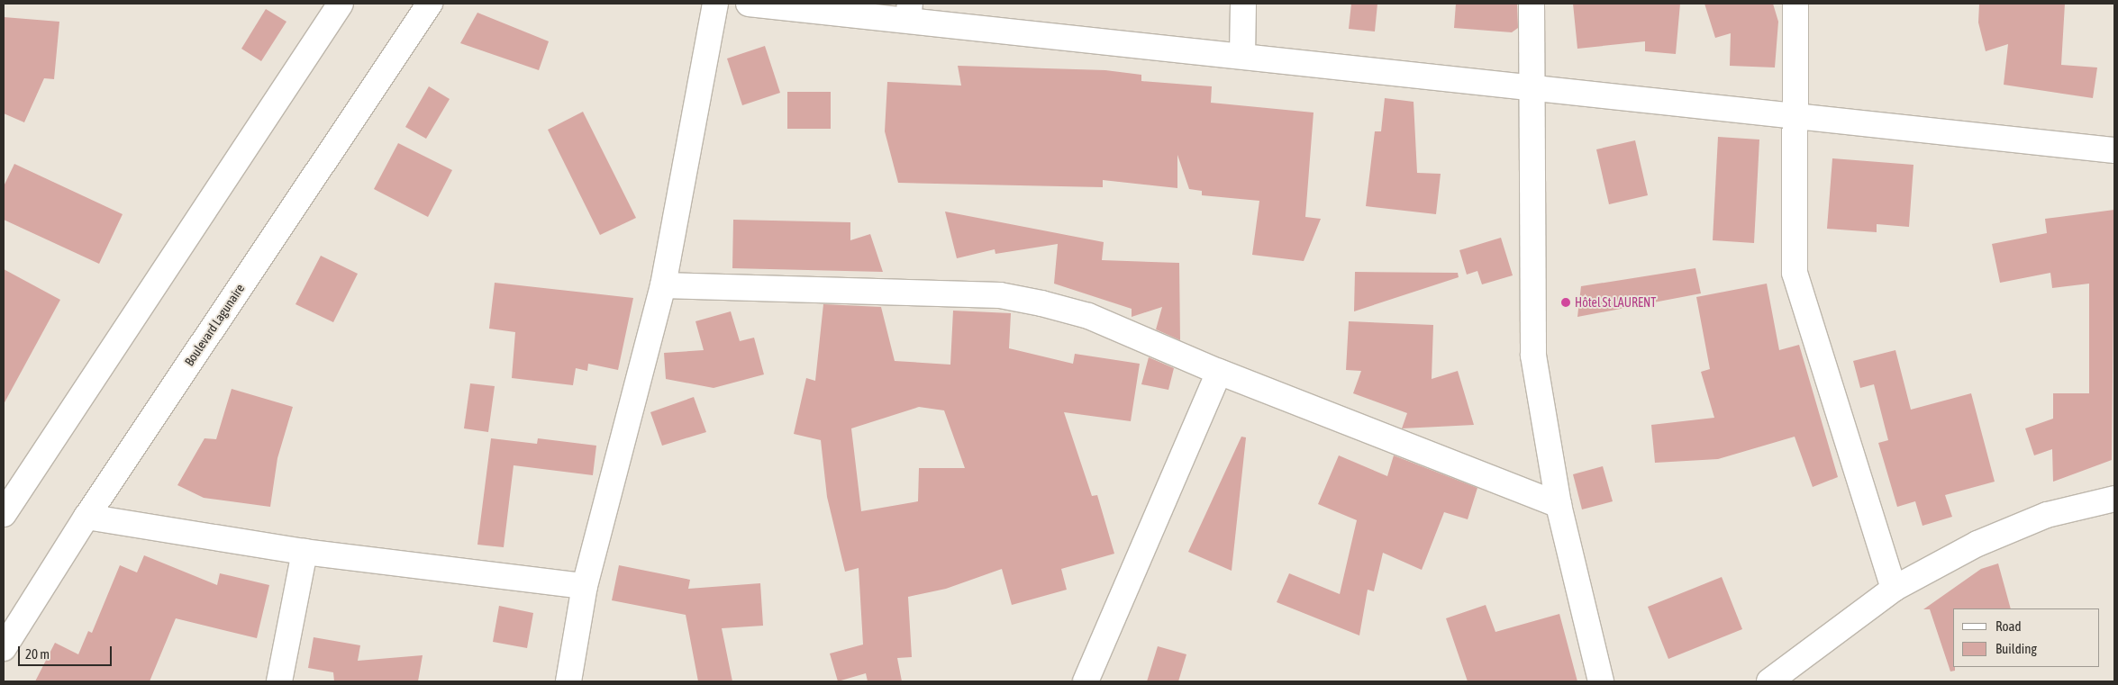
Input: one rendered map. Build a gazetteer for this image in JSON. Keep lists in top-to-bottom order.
{
  "streets": {
    "street": ["Boulevard Lagunaire"]
  },
  "places": ["Hôtel St LAURENT"],
  "legend": ["Road", "Building"],
  "scale_bar": "20 m"
}
